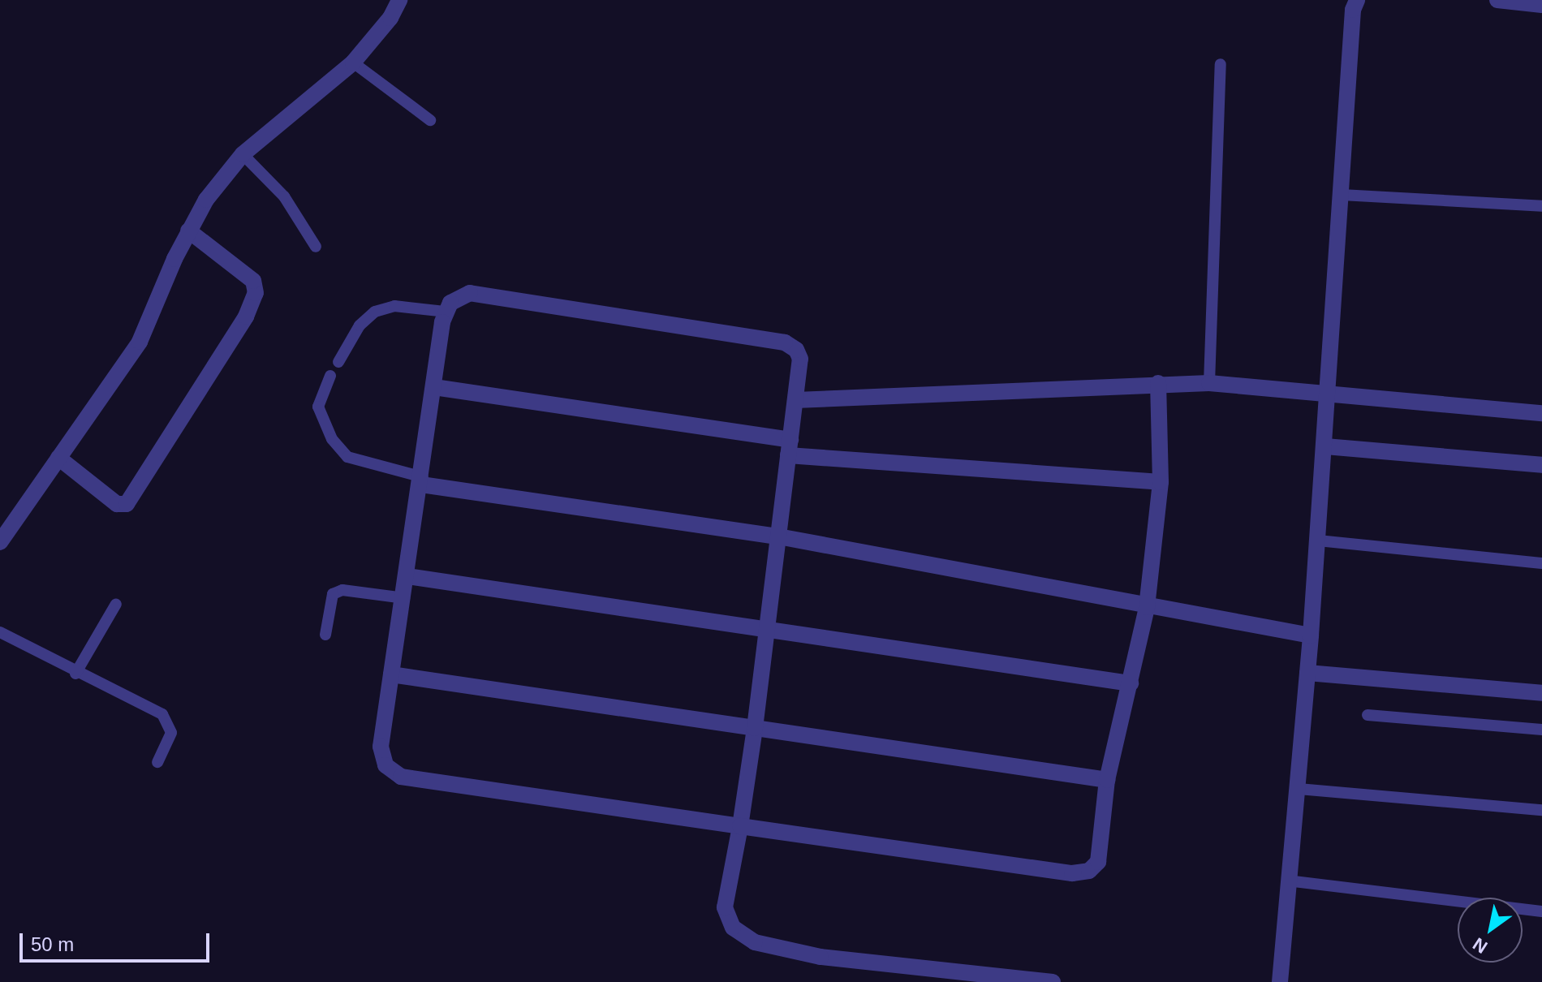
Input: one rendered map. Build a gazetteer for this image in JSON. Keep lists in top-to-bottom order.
{
  "scale_bar": "50 m",
  "north": "bottom left"
}
